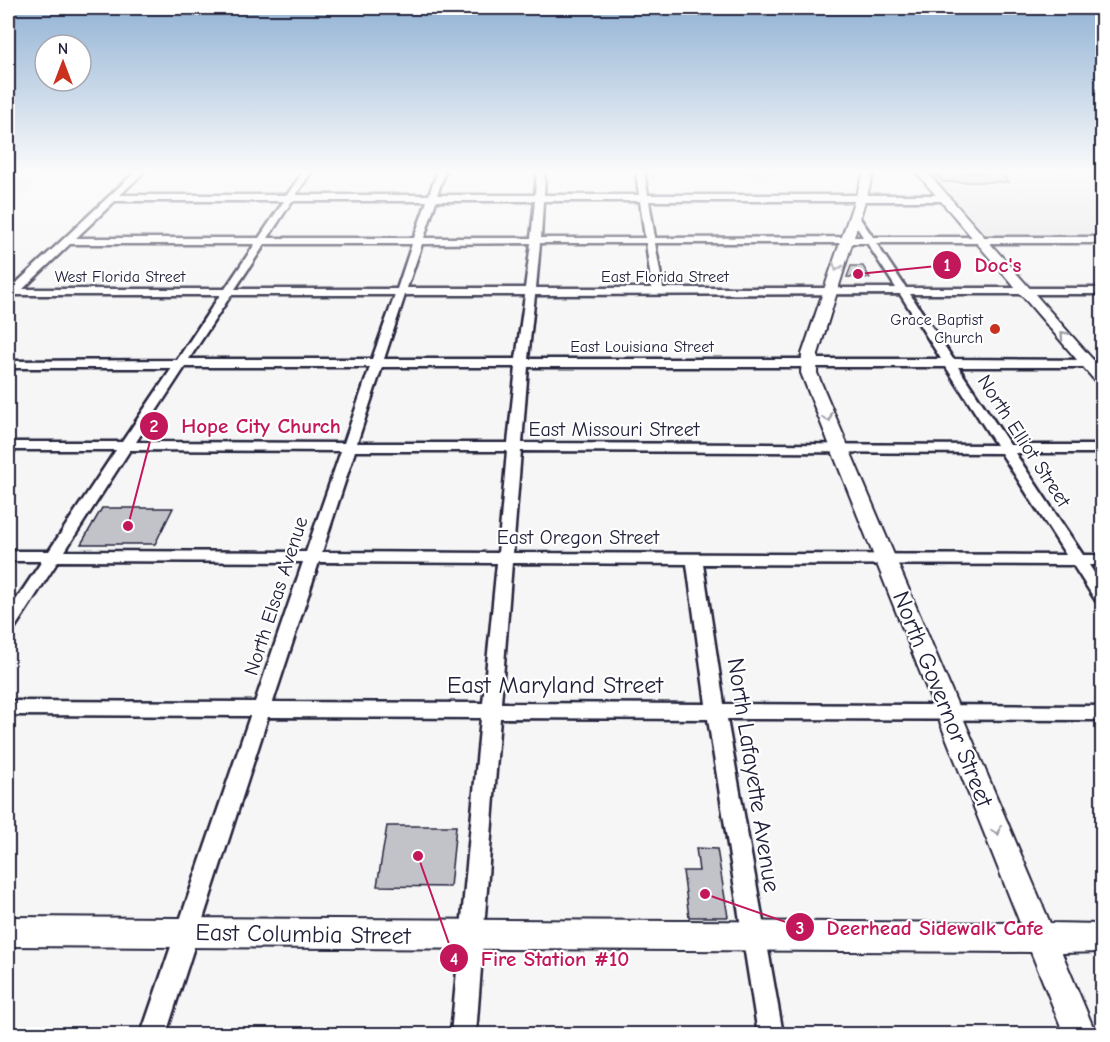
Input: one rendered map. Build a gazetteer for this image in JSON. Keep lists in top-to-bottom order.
{
  "streets": {
    "main road": ["North Governor Street", "East Columbia Street"],
    "street": [
      "West Florida Street",
      "East Florida Street",
      "East Louisiana Street",
      "East Missouri Street",
      "North Elliot Street",
      "East Oregon Street",
      "North Elsas Avenue",
      "East Maryland Street",
      "North Lafayette Avenue"
    ]
  },
  "crossings": [
    ["West Florida Street", "East Florida Street"],
    ["East Florida Street", "North Elliot Street"],
    ["East Florida Street", "North Elsas Avenue"],
    ["East Louisiana Street", "North Elliot Street"],
    ["East Louisiana Street", "North Elsas Avenue"],
    ["East Louisiana Street", "North Governor Street"],
    ["East Missouri Street", "North Elliot Street"],
    ["East Missouri Street", "North Elsas Avenue"],
    ["East Missouri Street", "North Governor Street"],
    ["North Elliot Street", "East Oregon Street"],
    ["East Oregon Street", "North Elsas Avenue"],
    ["East Oregon Street", "North Governor Street"],
    ["East Oregon Street", "North Lafayette Avenue"],
    ["North Elsas Avenue", "East Maryland Street"],
    ["North Elsas Avenue", "East Columbia Street"],
    ["East Maryland Street", "North Governor Street"],
    ["East Maryland Street", "North Lafayette Avenue"],
    ["North Governor Street", "East Columbia Street"],
    ["North Lafayette Avenue", "East Columbia Street"]
  ],
  "one_way": ["North Governor Street"],
  "places": [
    "Doc's",
    "Grace Baptist Church",
    "Hope City Church",
    "Fire Station #10",
    "Deerhead Sidewalk Cafe"
  ],
  "north": "top"
}
